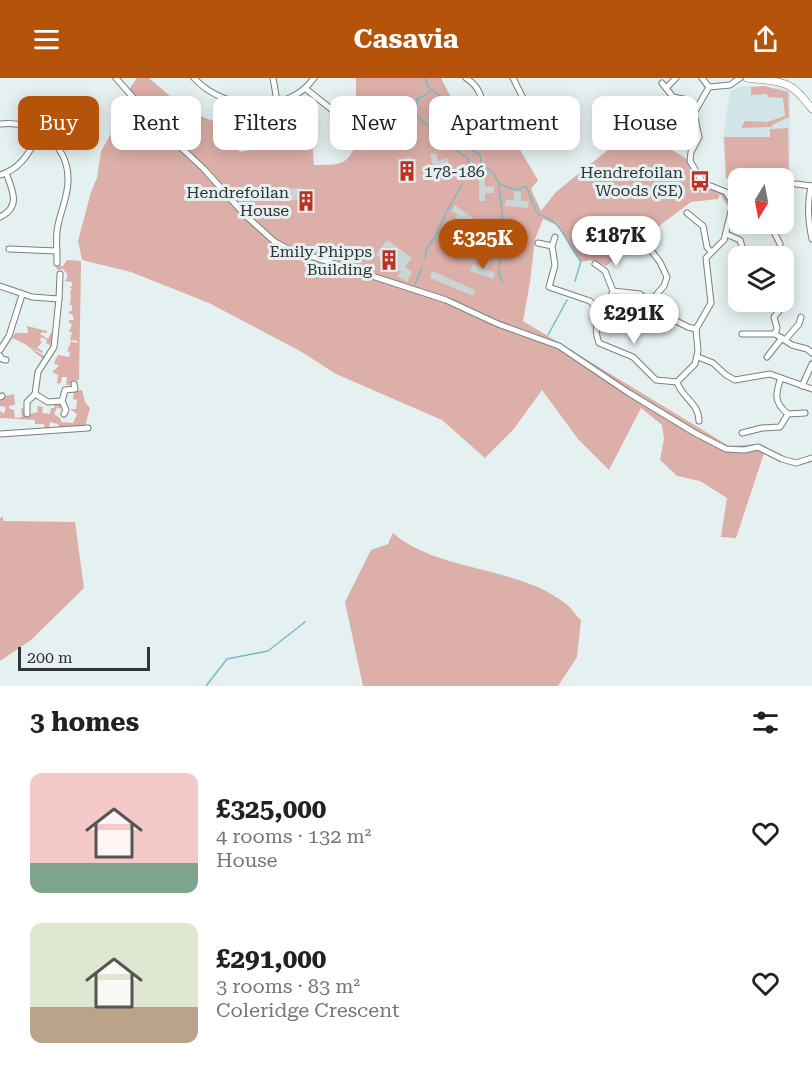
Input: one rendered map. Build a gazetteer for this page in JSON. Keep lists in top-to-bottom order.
{
  "places": {
    "building": ["178-186", "Hendrefoilan House", "Emily Phipps Building"],
    "bus stop": ["Hendrefoilan Woods (SE)"]
  },
  "scale_bar": "200 m",
  "north": "bottom",
  "page": {
    "header": "Casavia",
    "chip": [
      "Buy",
      "Rent",
      "Filters",
      "New",
      "Apartment",
      "House"
    ],
    "price": ["£187K", "£325K", "£291K"],
    "scale": "200 m",
    "heading": "3 homes",
    "list": [
      {
        "name": "£325,000",
        "note": "4 rooms · 132 m² · House"
      },
      {
        "name": "£291,000",
        "note": "3 rooms · 83 m² · Coleridge Crescent"
      }
    ]
  }
}
